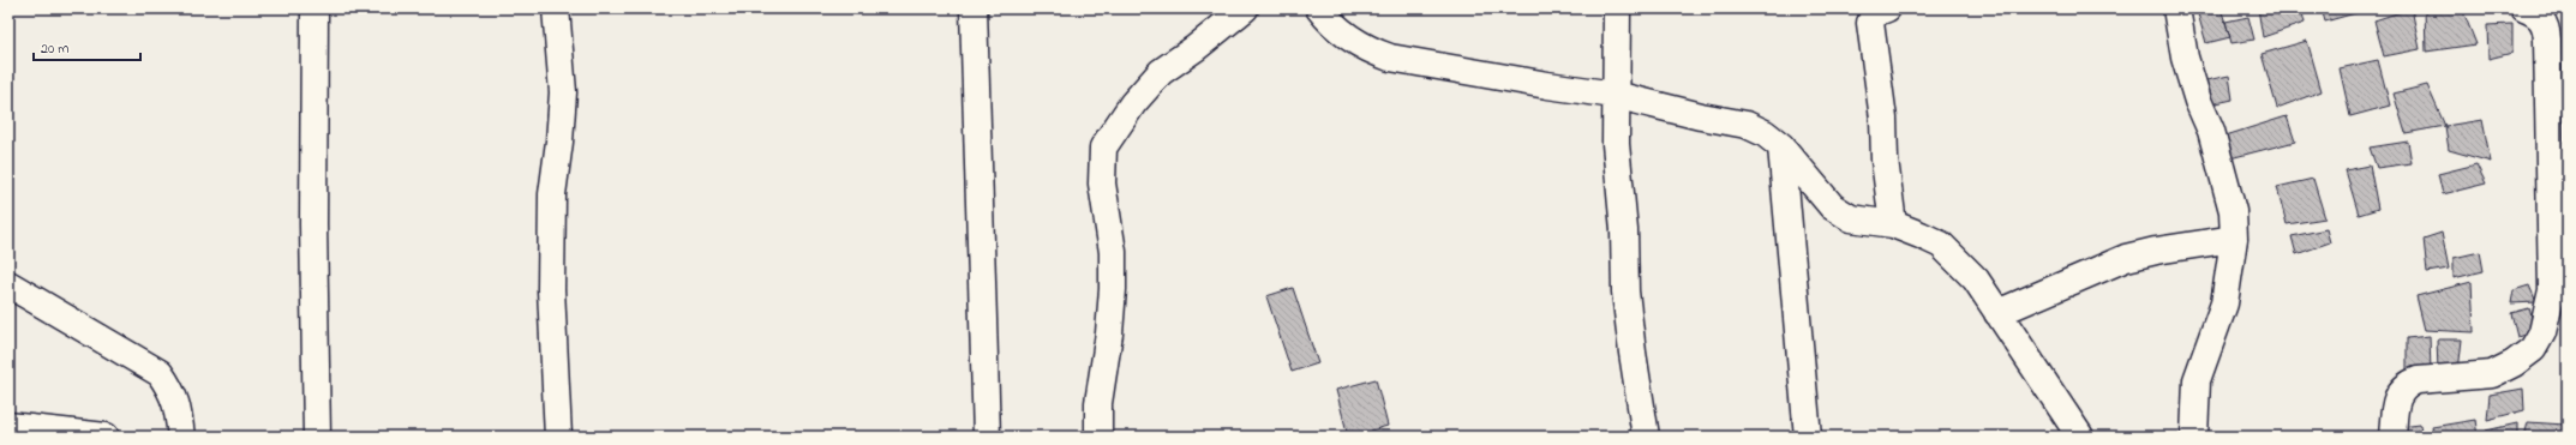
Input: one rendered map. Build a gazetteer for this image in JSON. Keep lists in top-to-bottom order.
{
  "scale_bar": "20 m"
}
